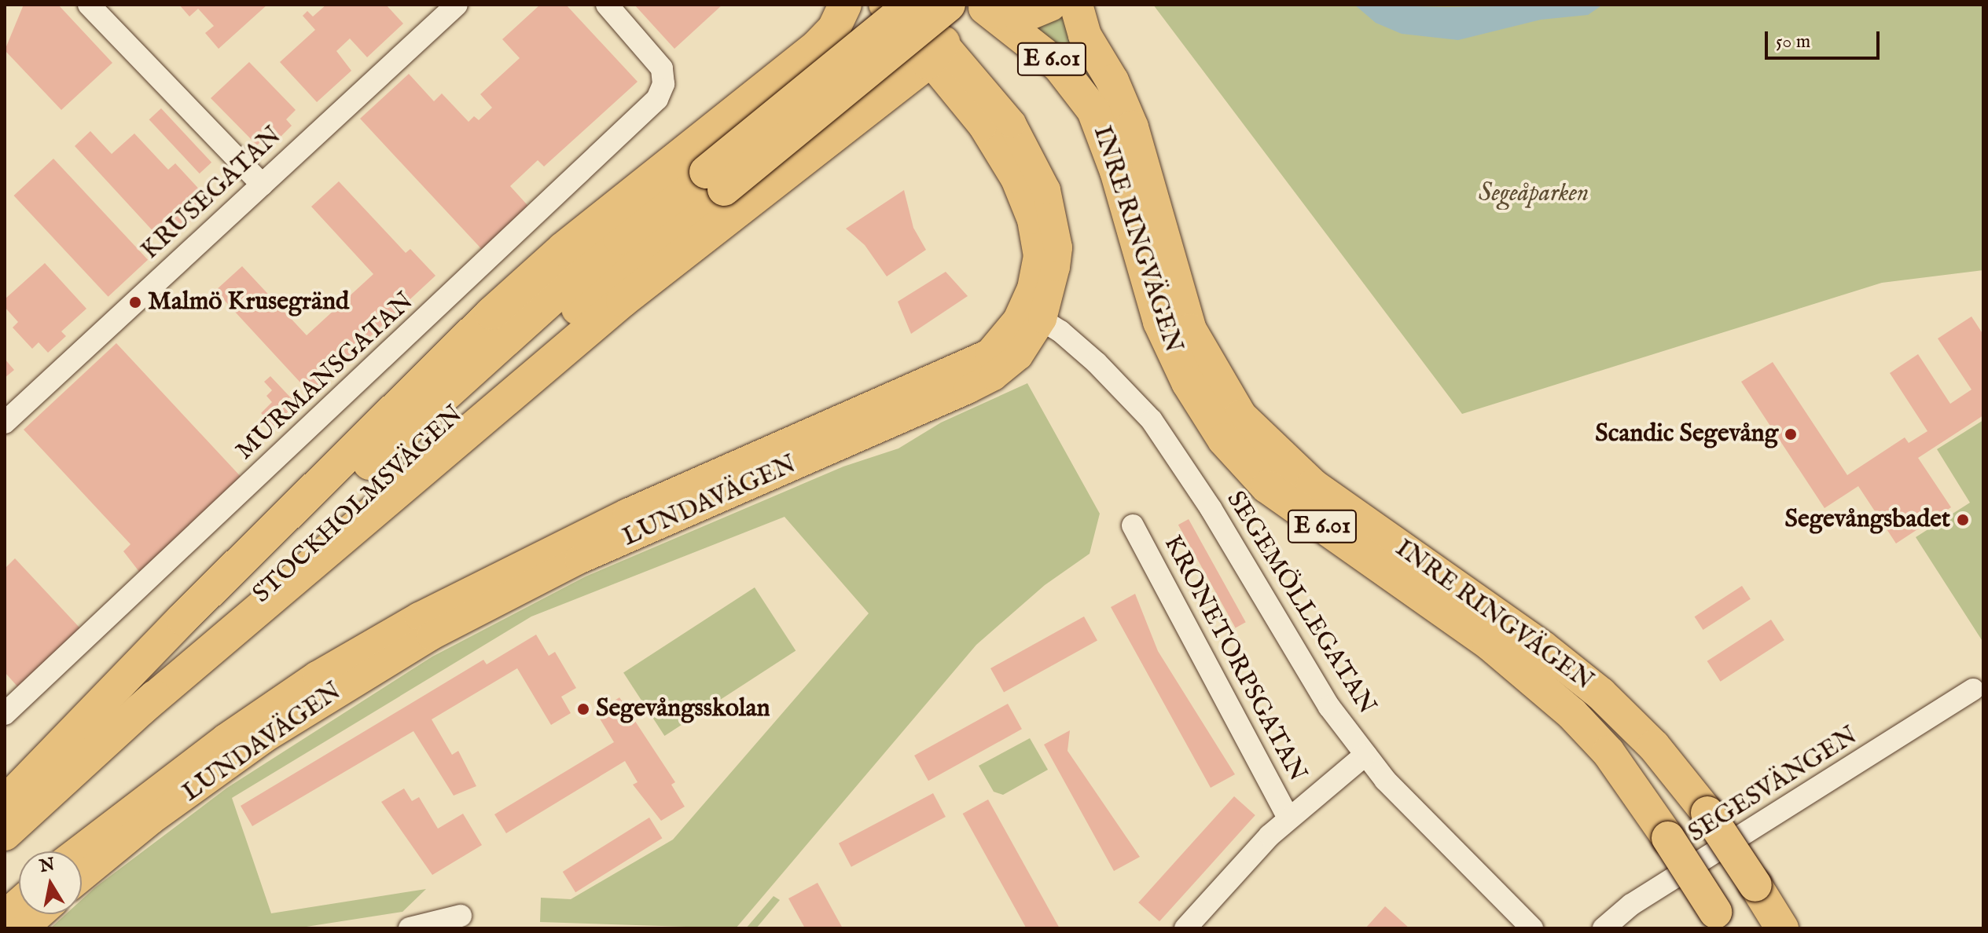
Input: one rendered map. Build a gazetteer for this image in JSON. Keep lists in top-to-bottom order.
{
  "streets": {
    "highway": ["E 6.01", "INRE RINGVÄGEN", "STOCKHOLMSVÄGEN"],
    "main road": ["LUNDAVÄGEN"],
    "street": [
      "KRUSEGATAN",
      "MURMANSGATAN",
      "SEGEMÖLLEGATAN",
      "KRONETORPSGATAN",
      "SEGESVÄNGEN"
    ]
  },
  "crossings": [
    ["LUNDAVÄGEN", "SEGEMÖLLEGATAN"],
    ["SEGEMÖLLEGATAN", "KRONETORPSGATAN"]
  ],
  "parks": ["Segeåparken"],
  "places": [
    "Malmö Krusegränd",
    "Scandic Segevång",
    "Segevångsbadet",
    "Segevångsskolan"
  ],
  "scale_bar": "50 m",
  "north": "top"
}
